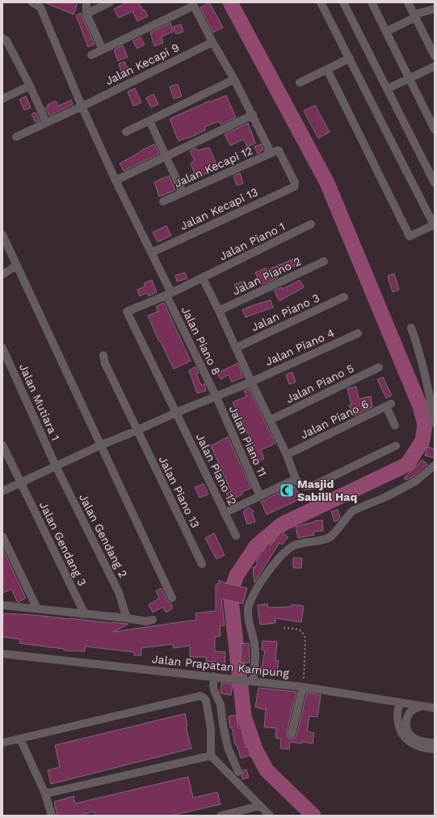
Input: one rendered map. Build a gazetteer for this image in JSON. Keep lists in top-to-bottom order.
{
  "streets": {
    "street": [
      "Jalan Kecapi 9",
      "Jalan Kecapi 12",
      "Jalan Kecapi 13",
      "Jalan Piano 1",
      "Jalan Piano 2",
      "Jalan Piano 3",
      "Jalan Piano 8",
      "Jalan Piano 4",
      "Jalan Piano 5",
      "Jalan Mutiara 1",
      "Jalan Piano 6",
      "Jalan Piano 11",
      "Jalan Piano 12",
      "Jalan Piano 13",
      "Jalan Gendang 2",
      "Jalan Gendang 3",
      "Jalan Prapatan Kampung"
    ]
  },
  "crossings": [
    ["Jalan Kecapi 9", "Jalan Kecapi 12"],
    ["Jalan Kecapi 9", "Jalan Piano 8"],
    ["Jalan Kecapi 12", "Jalan Kecapi 13"],
    ["Jalan Kecapi 13", "Jalan Piano 8"],
    ["Jalan Piano 1", "Jalan Piano 8"],
    ["Jalan Piano 1", "Jalan Piano 12"],
    ["Jalan Piano 8", "Jalan Piano 4"],
    ["Jalan Piano 8", "Jalan Piano 11"],
    ["Jalan Piano 8", "Jalan Piano 12"],
    ["Jalan Piano 4", "Jalan Mutiara 1"],
    ["Jalan Piano 4", "Jalan Piano 11"],
    ["Jalan Piano 4", "Jalan Piano 12"],
    ["Jalan Piano 4", "Jalan Piano 13"],
    ["Jalan Piano 4", "Jalan Gendang 2"],
    ["Jalan Piano 4", "Jalan Gendang 3"],
    ["Jalan Mutiara 1", "Jalan Gendang 2"]
  ],
  "places": {
    "mosque": ["Masjid Sabilil Haq"]
  }
}
